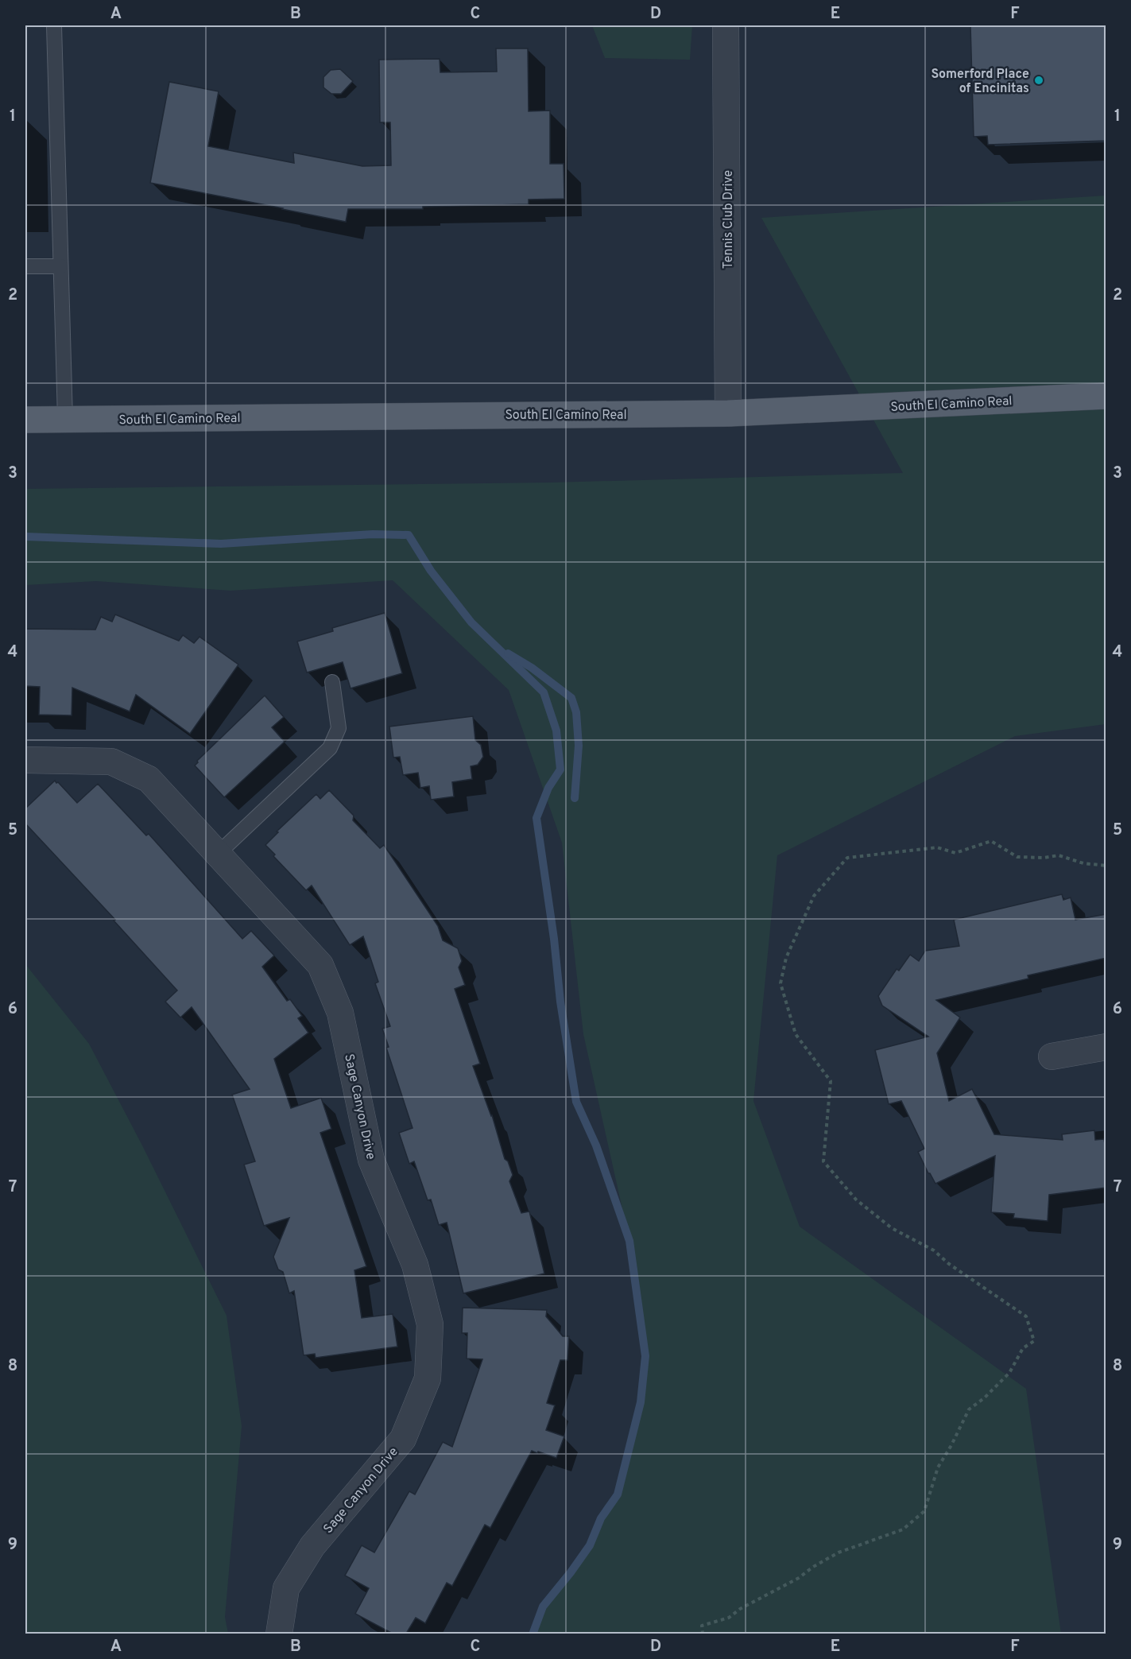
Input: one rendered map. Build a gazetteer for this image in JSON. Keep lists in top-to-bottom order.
{
  "streets": {
    "main road": ["South El Camino Real"],
    "street": ["Tennis Club Drive", "Sage Canyon Drive"]
  },
  "crossings": [
    ["Tennis Club Drive", "South El Camino Real"]
  ],
  "places": ["Somerford Place of Encinitas"],
  "grid": {
    "columns": [
      "A",
      "B",
      "C",
      "D",
      "E",
      "F"
    ],
    "rows": [
      "1",
      "2",
      "3",
      "4",
      "5",
      "6",
      "7",
      "8",
      "9"
    ]
  }
}
